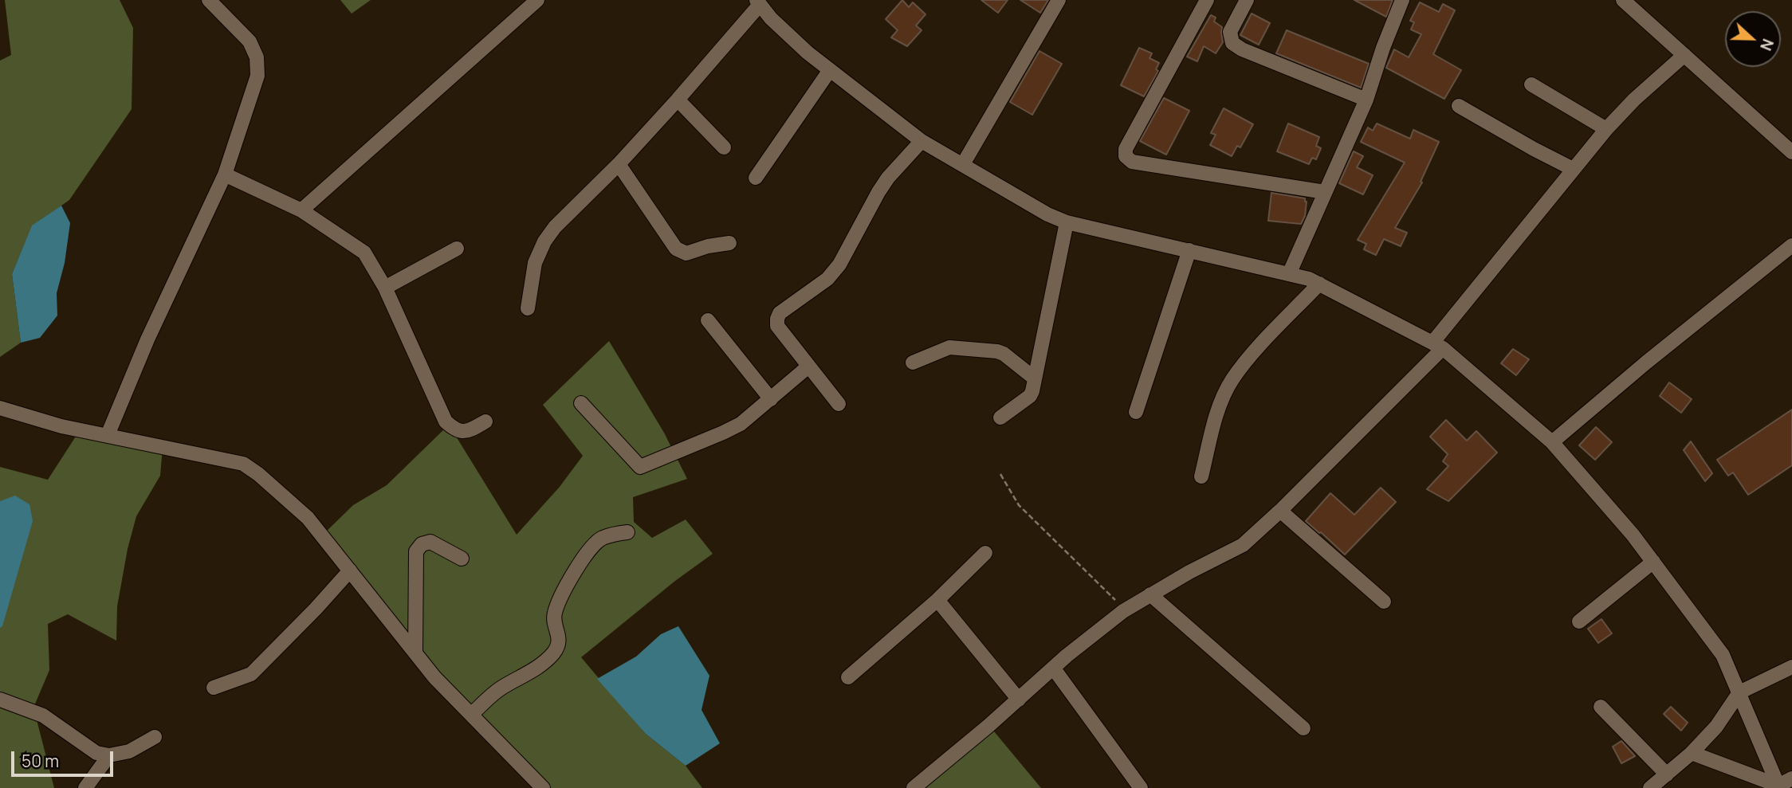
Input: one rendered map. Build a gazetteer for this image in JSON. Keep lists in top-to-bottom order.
{
  "scale_bar": "50 m",
  "north": "right"
}
